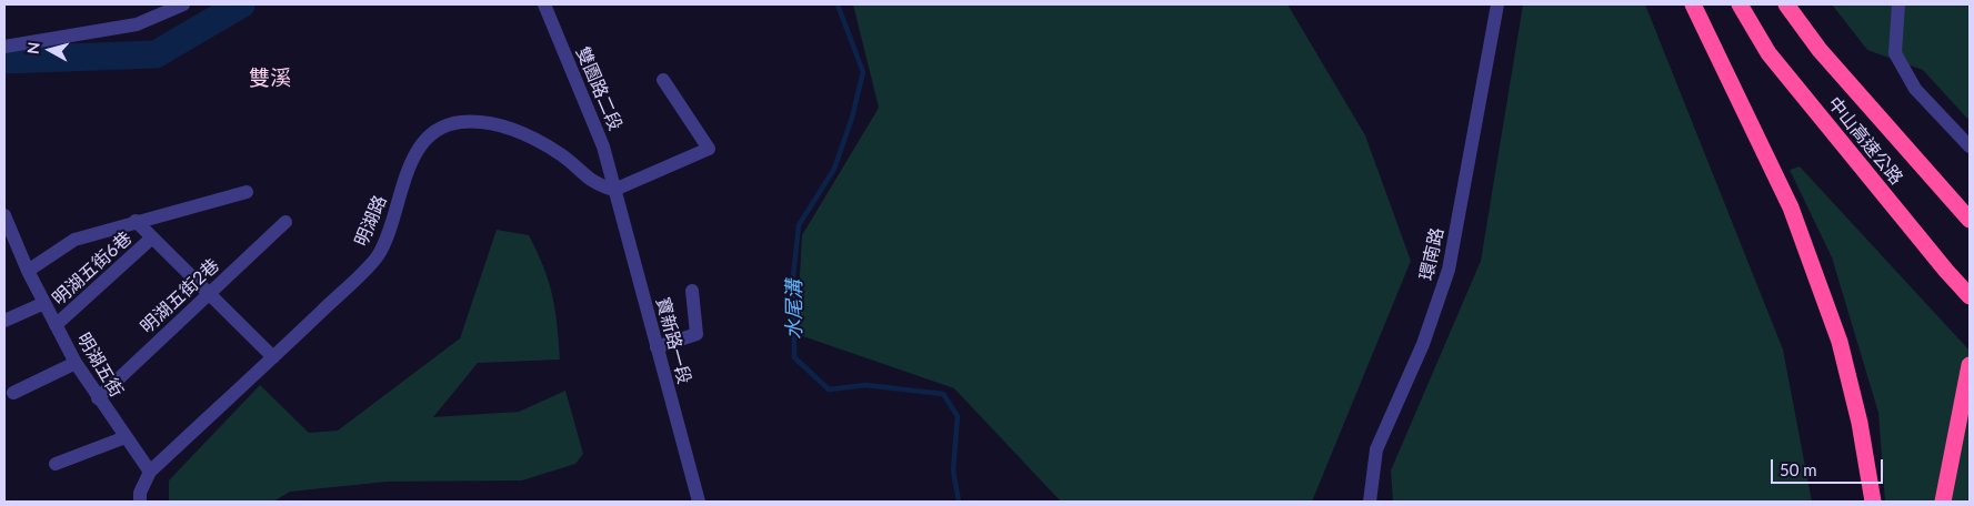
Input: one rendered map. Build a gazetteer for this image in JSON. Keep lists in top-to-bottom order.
{
  "streets": {
    "highway": ["中山高速公路"],
    "street": [
      "雙園路二段",
      "明湖路",
      "環南路",
      "明湖五街6巷",
      "明湖五街2巷",
      "寶新路一段",
      "明湖五街"
    ]
  },
  "crossings": [
    ["雙園路二段", "明湖路"],
    ["雙園路二段", "寶新路一段"],
    ["明湖路", "寶新路一段"],
    ["明湖路", "明湖五街"],
    ["明湖五街6巷", "明湖五街"],
    ["明湖五街2巷", "明湖五街"]
  ],
  "districts": ["雙溪"],
  "water": ["水尾溝"],
  "scale_bar": "50 m",
  "north": "left"
}
